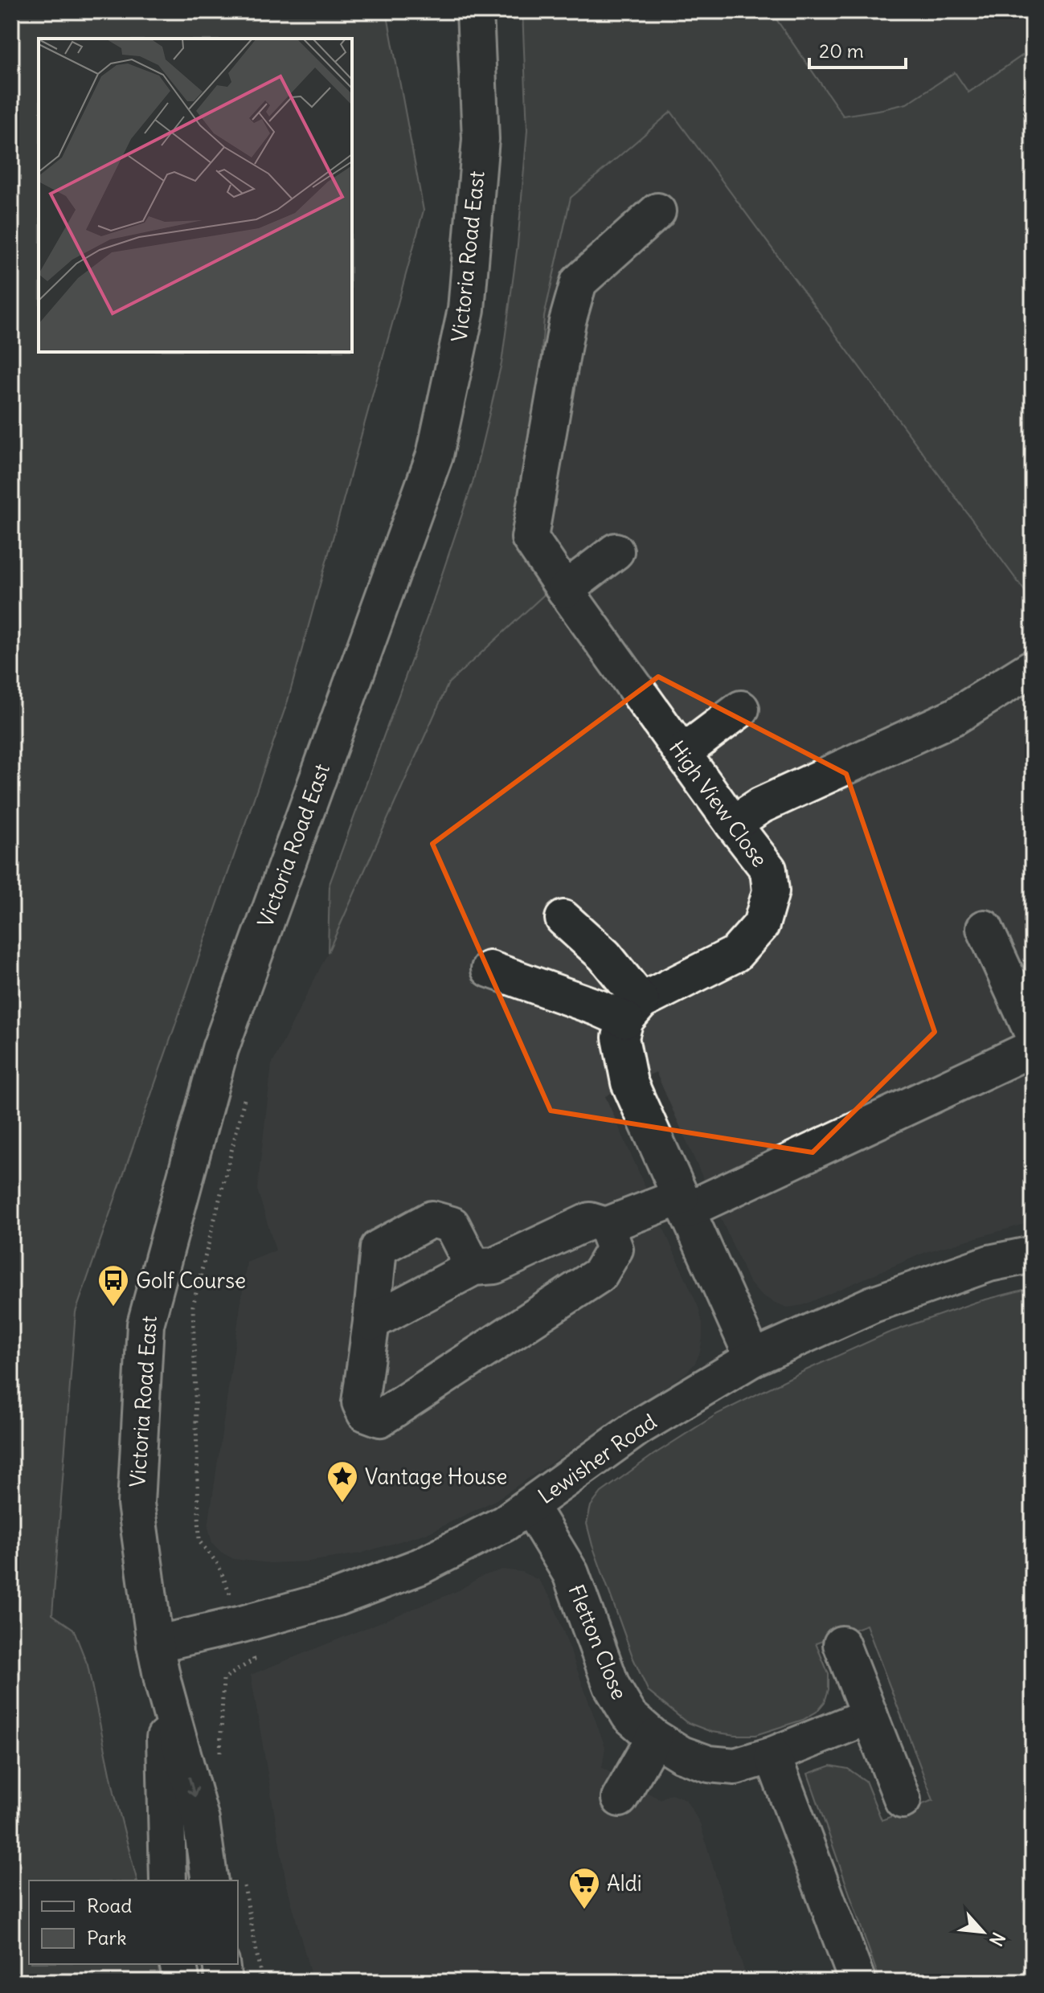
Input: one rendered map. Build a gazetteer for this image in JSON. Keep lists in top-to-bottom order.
{
  "streets": {
    "main road": [
      "Victoria Road East",
      "High View Close",
      "Lewisher Road",
      "Fletton Close"
    ]
  },
  "crossings": [
    ["Victoria Road East", "Lewisher Road"],
    ["Lewisher Road", "Fletton Close"]
  ],
  "places": {
    "bus stop": ["Golf Course"],
    "place": ["Vantage House"],
    "supermarket": ["Aldi"]
  },
  "legend": ["Road", "Park"],
  "scale_bar": "20 m",
  "north": "bottom right"
}
